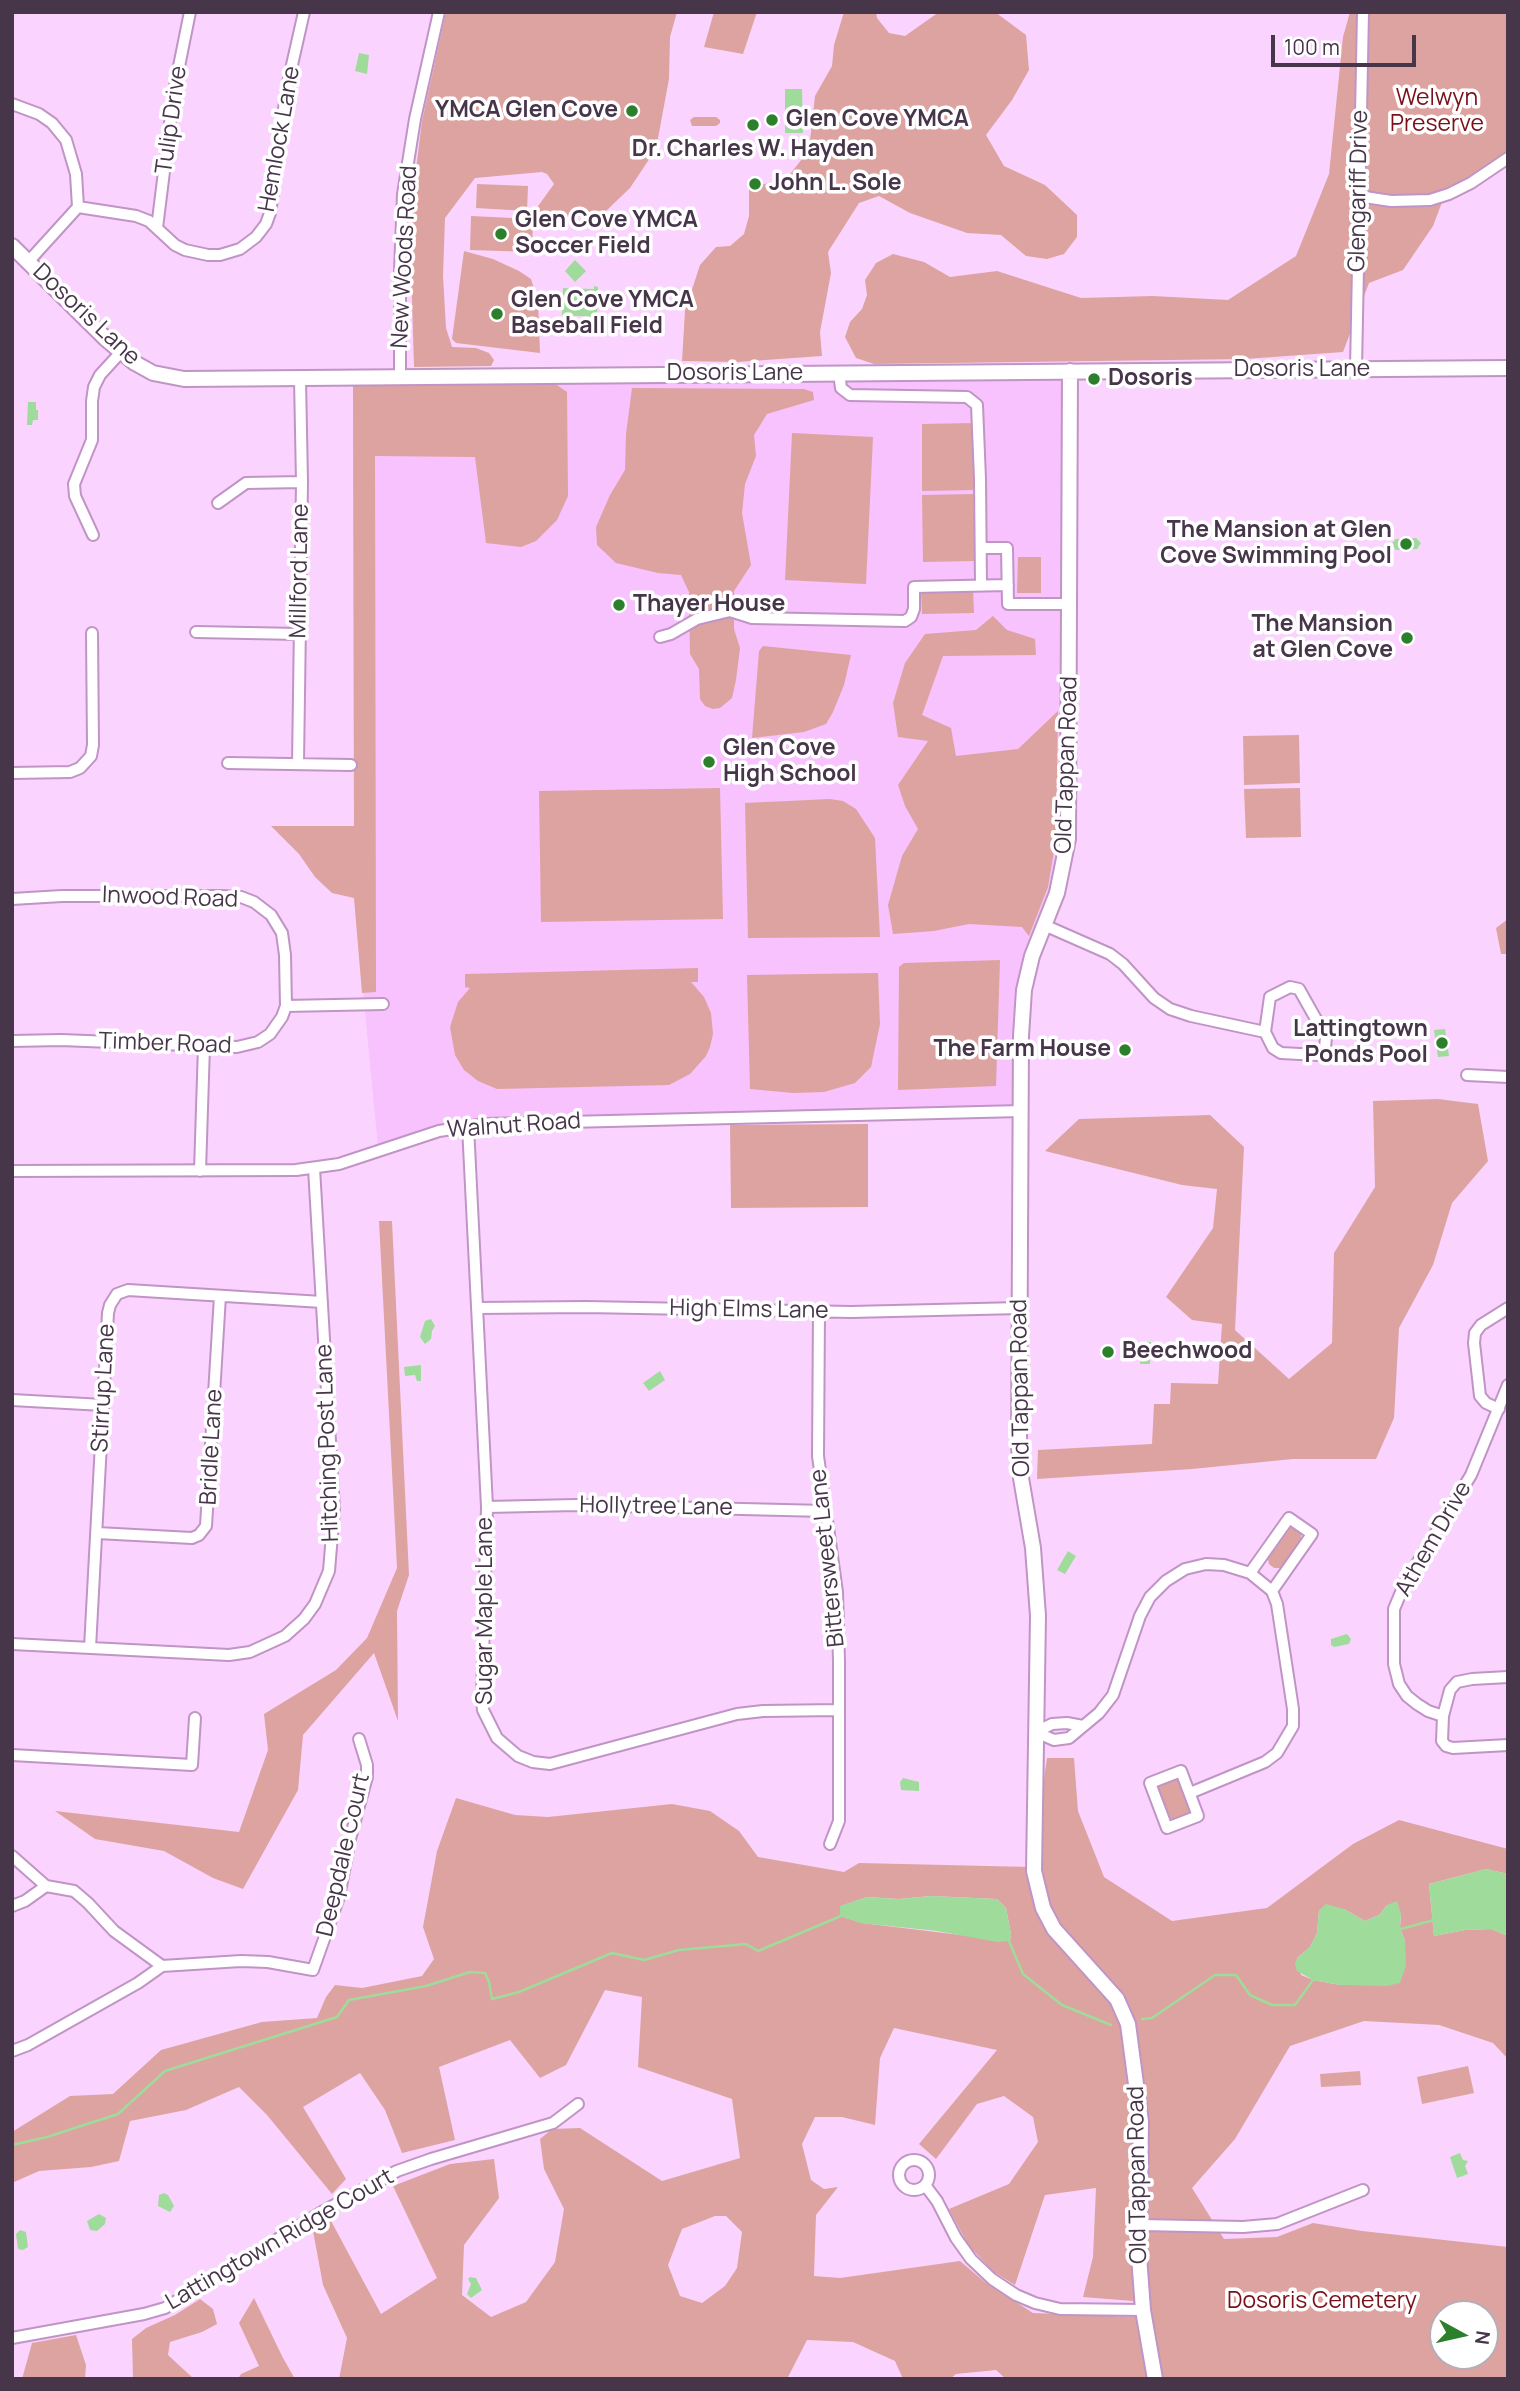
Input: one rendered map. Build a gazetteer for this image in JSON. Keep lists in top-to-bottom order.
{
  "streets": {
    "street": [
      "Tulip Drive",
      "Hemlock Lane",
      "Glengariff Drive",
      "New Woods Road",
      "Dosoris Lane",
      "Millford Lane",
      "Old Tappan Road",
      "Inwood Road",
      "Timber Road",
      "Walnut Road",
      "High Elms Lane",
      "Stirrup Lane",
      "Hitching Post Lane",
      "Bridle Lane",
      "Hollytree Lane",
      "Athem Drive",
      "Bittersweet Lane",
      "Sugar Maple Lane",
      "Deepdale Court",
      "Lattingtown Ridge Court"
    ]
  },
  "crossings": [
    ["Tulip Drive", "Hemlock Lane"],
    ["Glengariff Drive", "Dosoris Lane"],
    ["New Woods Road", "Dosoris Lane"],
    ["Dosoris Lane", "Millford Lane"],
    ["Dosoris Lane", "Old Tappan Road"],
    ["Old Tappan Road", "Walnut Road"],
    ["Old Tappan Road", "High Elms Lane"],
    ["Inwood Road", "Timber Road"],
    ["Walnut Road", "Hitching Post Lane"],
    ["Walnut Road", "Sugar Maple Lane"],
    ["High Elms Lane", "Bittersweet Lane"],
    ["High Elms Lane", "Sugar Maple Lane"],
    ["Stirrup Lane", "Hitching Post Lane"],
    ["Stirrup Lane", "Bridle Lane"],
    ["Hollytree Lane", "Bittersweet Lane"],
    ["Hollytree Lane", "Sugar Maple Lane"],
    ["Bittersweet Lane", "Sugar Maple Lane"]
  ],
  "parks": ["Welwyn Preserve", "Dosoris Cemetery"],
  "places": [
    "YMCA Glen Cove",
    "Glen Cove YMCA",
    "Dr. Charles W. Hayden",
    "John L. Sole",
    "Glen Cove YMCA Soccer Field",
    "Glen Cove YMCA Baseball Field",
    "Dosoris",
    "The Mansion at Glen Cove Swimming Pool",
    "Thayer House",
    "The Mansion at Glen Cove",
    "Glen Cove High School",
    "Lattingtown Ponds Pool",
    "The Farm House",
    "Beechwood"
  ],
  "scale_bar": "100 m",
  "north": "right"
}
